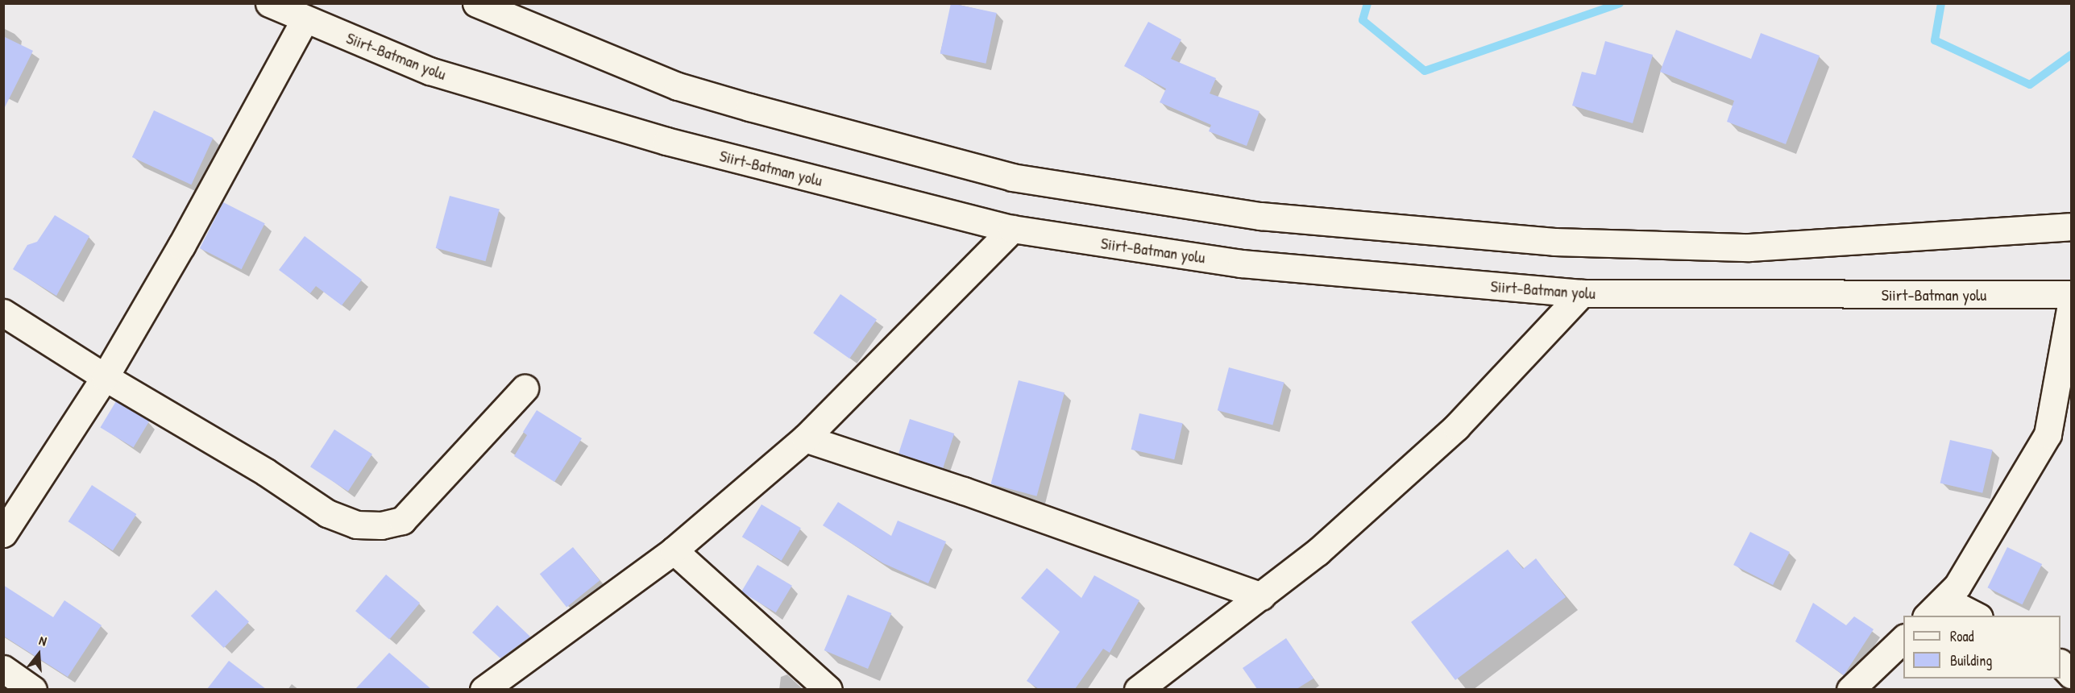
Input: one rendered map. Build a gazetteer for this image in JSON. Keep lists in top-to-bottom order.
{
  "streets": {
    "main road": ["Siirt-Batman yolu"]
  },
  "legend": ["Road", "Building"],
  "north": "top"
}
